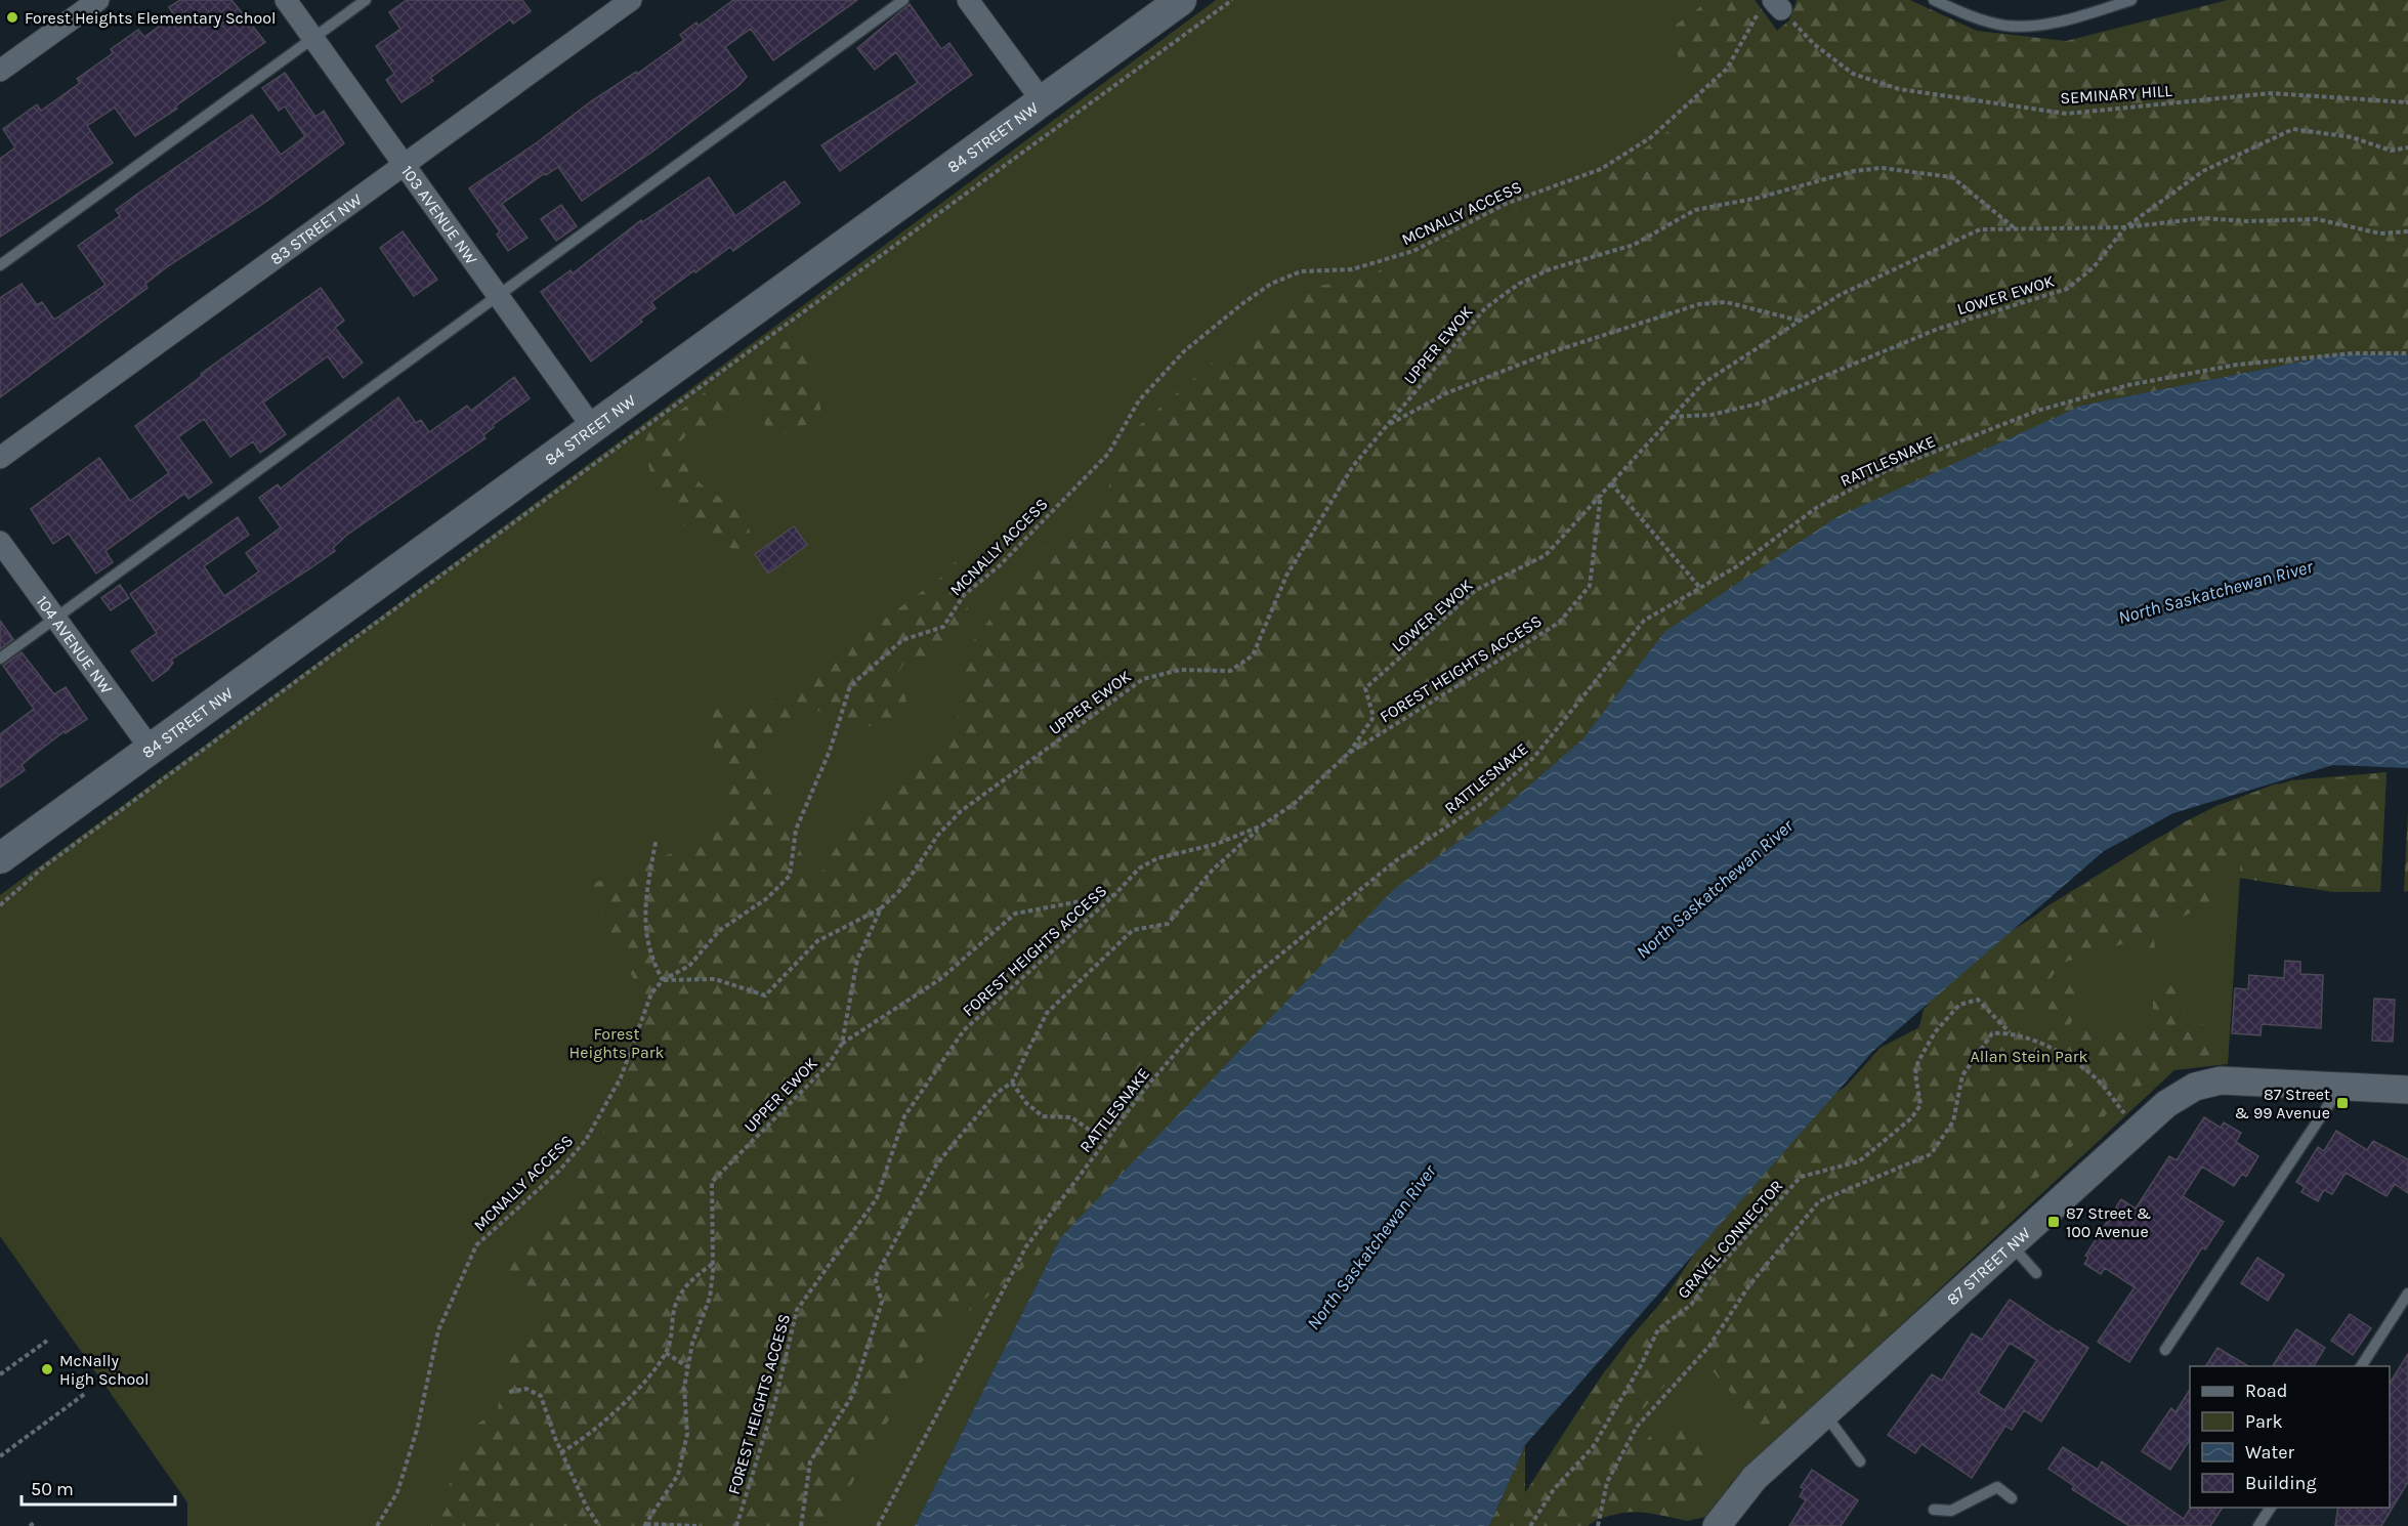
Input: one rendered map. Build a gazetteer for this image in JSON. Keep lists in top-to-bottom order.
{
  "streets": {
    "main road": ["84 STREET NW"],
    "street": [
      "103 AVENUE NW",
      "83 STREET NW",
      "104 AVENUE NW",
      "87 STREET NW"
    ],
    "path": [
      "SEMINARY HILL",
      "MCNALLY ACCESS",
      "LOWER EWOK",
      "UPPER EWOK",
      "RATTLESNAKE",
      "FOREST HEIGHTS ACCESS",
      "GRAVEL CONNECTOR"
    ]
  },
  "crossings": [
    ["SEMINARY HILL", "MCNALLY ACCESS"],
    ["84 STREET NW", "103 AVENUE NW"],
    ["84 STREET NW", "104 AVENUE NW"],
    ["103 AVENUE NW", "83 STREET NW"],
    ["LOWER EWOK", "FOREST HEIGHTS ACCESS"]
  ],
  "water": ["North Saskatchewan River"],
  "parks": ["Forest Heights Park", "Allan Stein Park"],
  "places": {
    "other": ["Forest Heights Elementary School", "McNally High School"],
    "transit": ["87 Street & 99 Avenue", "87 Street & 100 Avenue"]
  },
  "legend": [
    "Road",
    "Park",
    "Water",
    "Building"
  ],
  "scale_bar": "50 m"
}
